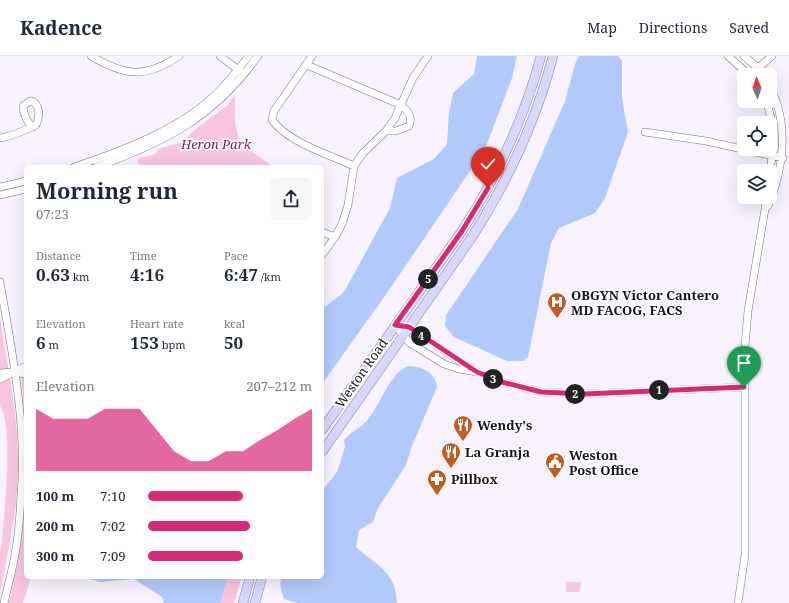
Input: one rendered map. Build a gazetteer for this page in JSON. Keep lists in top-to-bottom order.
{
  "streets": {
    "main road": ["Weston Road"]
  },
  "parks": ["Heron Park"],
  "places": {
    "hospital": ["OBGYN Victor Cantero MD FACOG, FACS"],
    "restaurant": ["Wendy's", "La Granja"],
    "public building": ["Weston Post Office"],
    "pharmacy": ["Pillbox"]
  },
  "north": "top",
  "page": {
    "header": "Kadence",
    "nav": ["Map", "Directions", "Saved"],
    "heading": ["Morning run", "07:23"],
    "stats": [
      ["Distance", "0.63 km"],
      ["Time", "4:16"],
      ["Pace", "6:47 /km"],
      ["Elevation", "6 m"],
      ["Heart rate", "153 bpm"],
      ["kcal", "50"]
    ],
    "pins": [
      "5",
      "4",
      "3",
      "1",
      "2"
    ],
    "chart": ["Elevation", "207–212 m"],
    "list": [
      {
        "name": "100 m",
        "note": "7:10"
      },
      {
        "name": "200 m",
        "note": "7:02"
      },
      {
        "name": "300 m",
        "note": "7:09"
      }
    ]
  }
}
